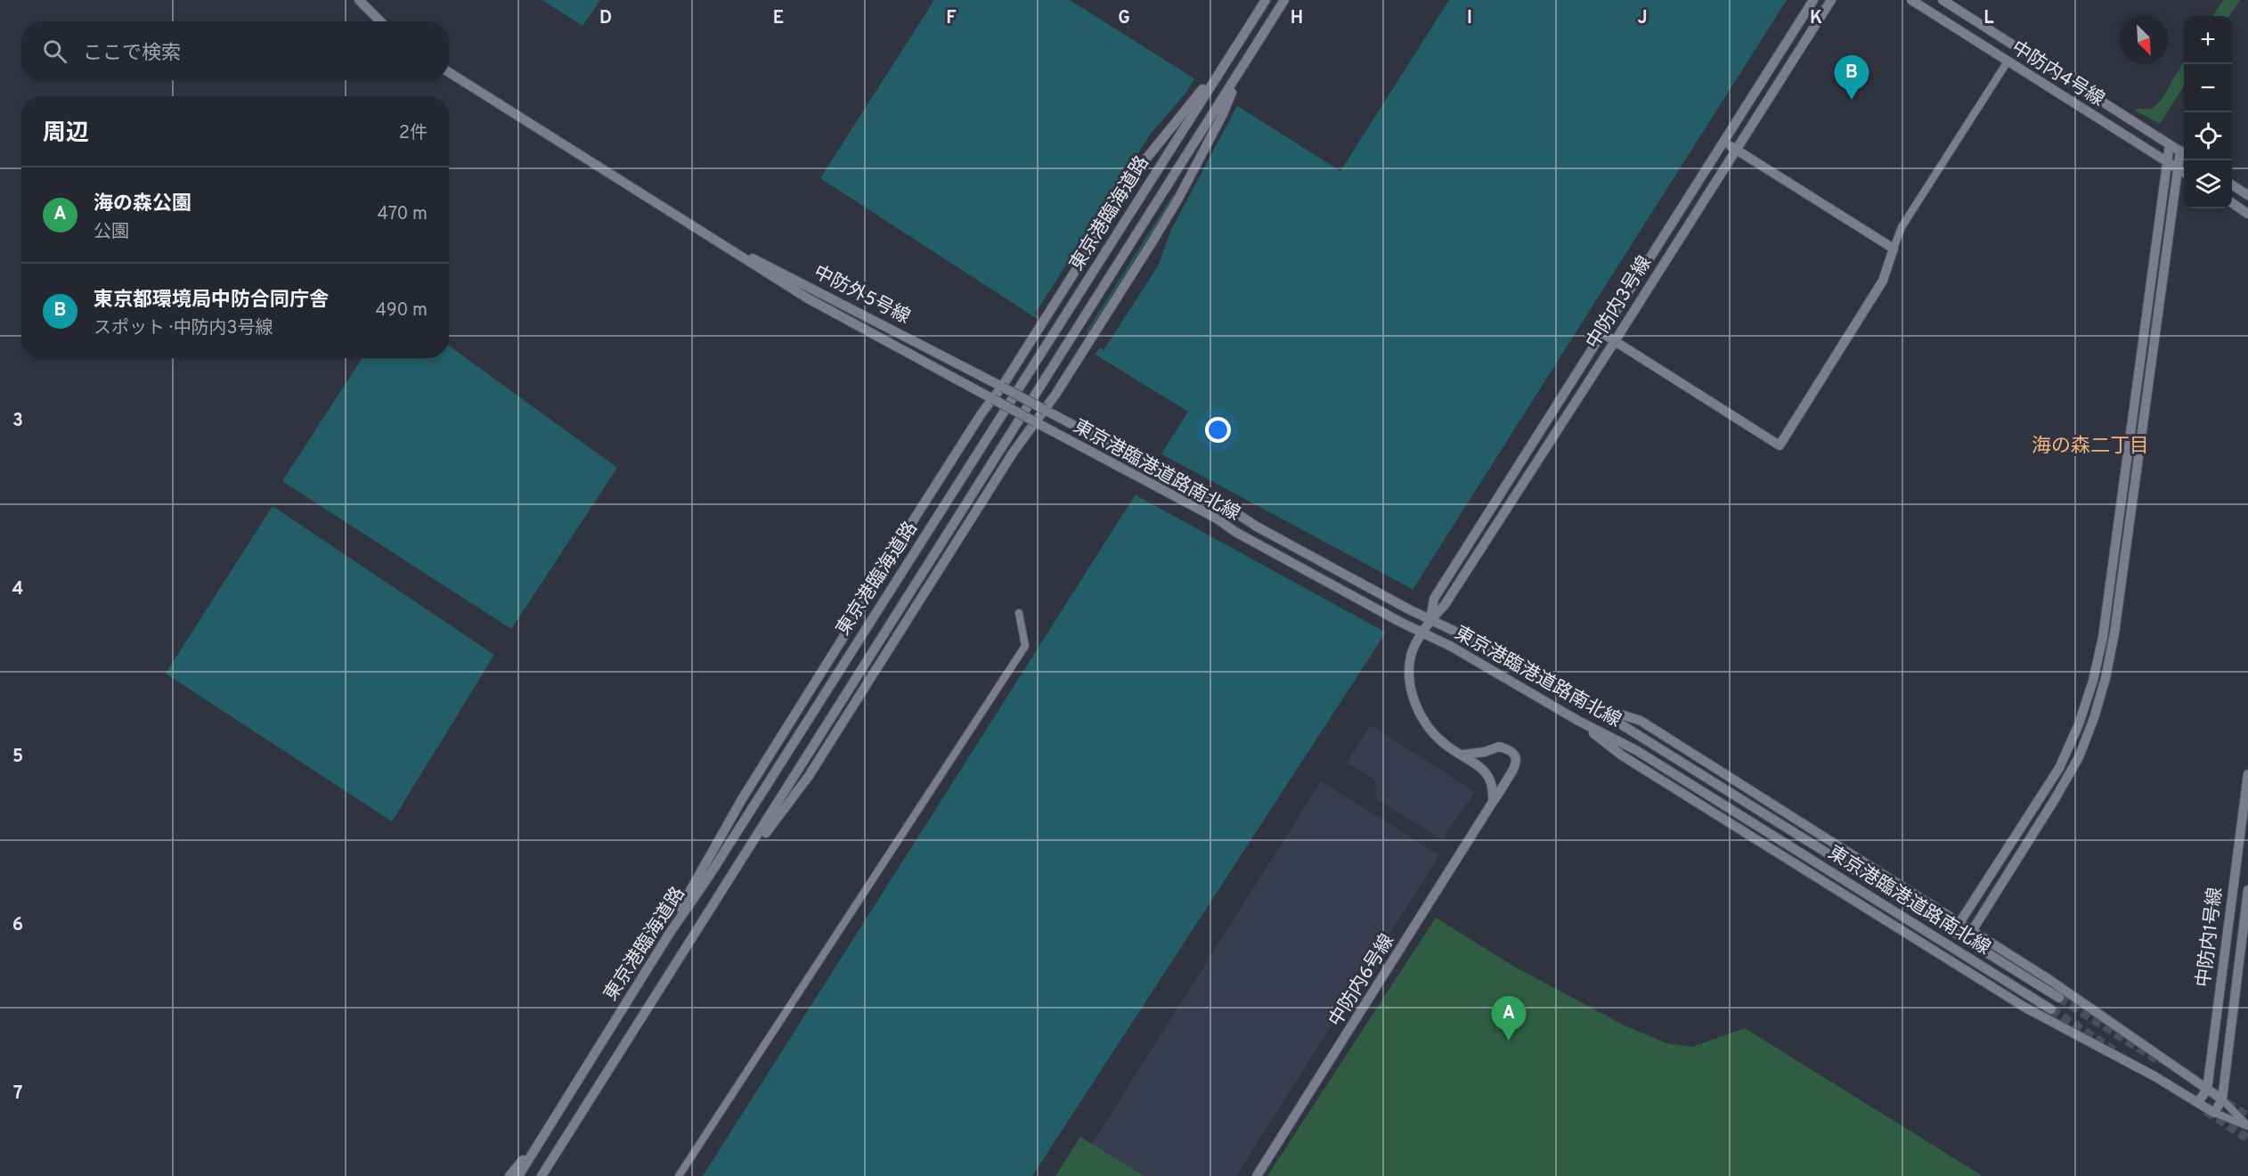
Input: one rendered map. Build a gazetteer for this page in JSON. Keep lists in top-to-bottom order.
{
  "streets": {
    "street": [
      "中防内4号線",
      "東京港臨海道路",
      "中防外5号線",
      "中防内3号線",
      "東京港臨港道路南北線",
      "中防内1号線",
      "中防内6号線"
    ]
  },
  "crossings": [
    ["中防外5号線", "東京港臨港道路南北線"],
    ["中防内3号線", "東京港臨港道路南北線"]
  ],
  "districts": ["海の森二丁目"],
  "north": "bottom right",
  "page": {
    "map_buttons": ["+", "−"],
    "search": "ここで検索",
    "pins": ["B", "A"],
    "heading": ["周辺", "2件"],
    "list": [
      {
        "mark": "A",
        "name": "海の森公園",
        "note": "公園",
        "value": "470 m"
      },
      {
        "mark": "B",
        "name": "東京都環境局中防合同庁舎",
        "note": "スポット · 中防内3号線",
        "value": "490 m"
      }
    ]
  },
  "grid": {
    "columns": [
      "D",
      "E",
      "F",
      "G",
      "H",
      "I",
      "J",
      "K",
      "L"
    ],
    "rows": [
      "3",
      "4",
      "5",
      "6",
      "7"
    ]
  }
}
